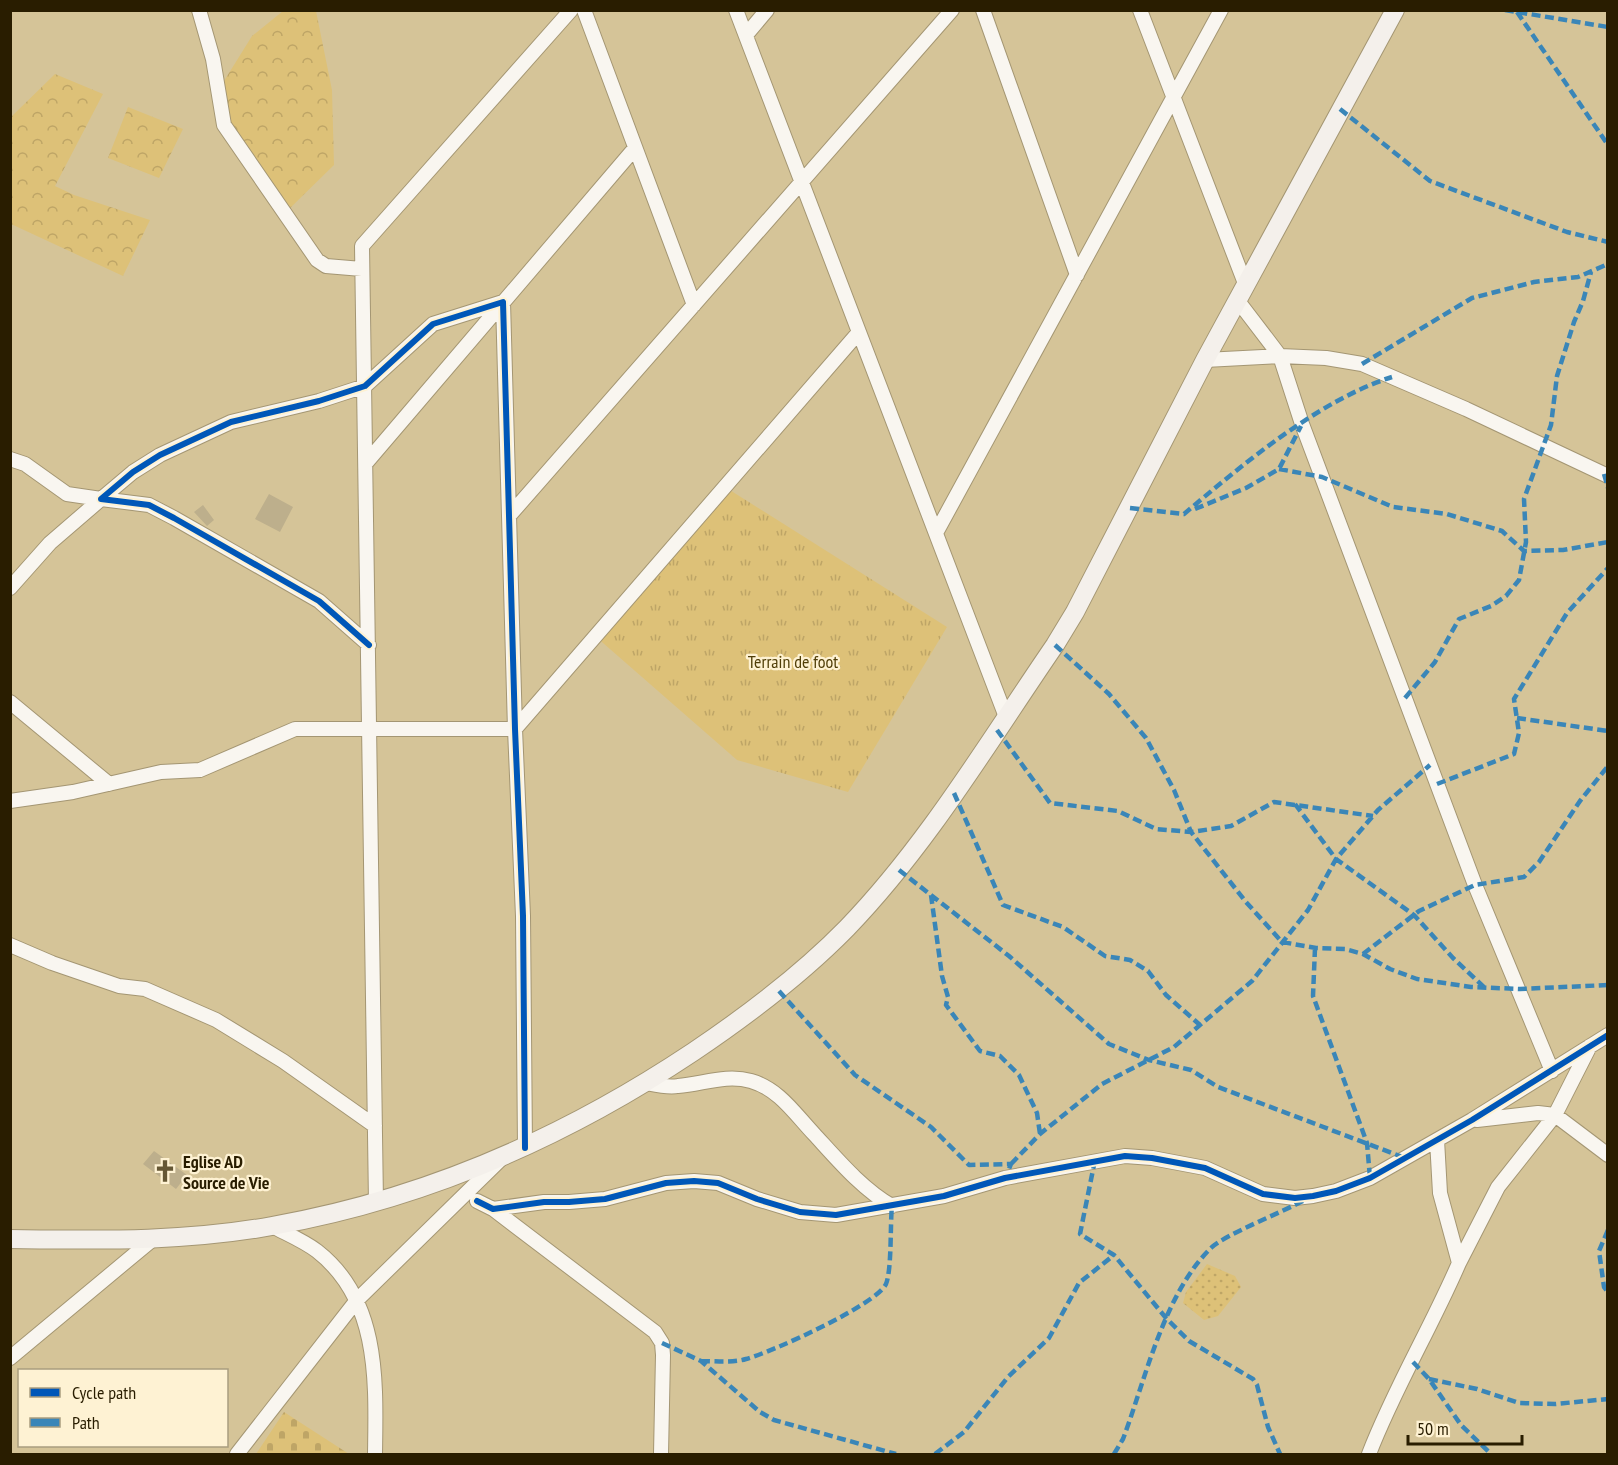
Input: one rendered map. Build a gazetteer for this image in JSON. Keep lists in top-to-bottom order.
{
  "parks": ["Terrain de foot"],
  "places": {
    "church": ["Eglise AD Source de Vie"]
  },
  "legend": ["Cycle path", "Path"],
  "scale_bar": "50 m"
}
